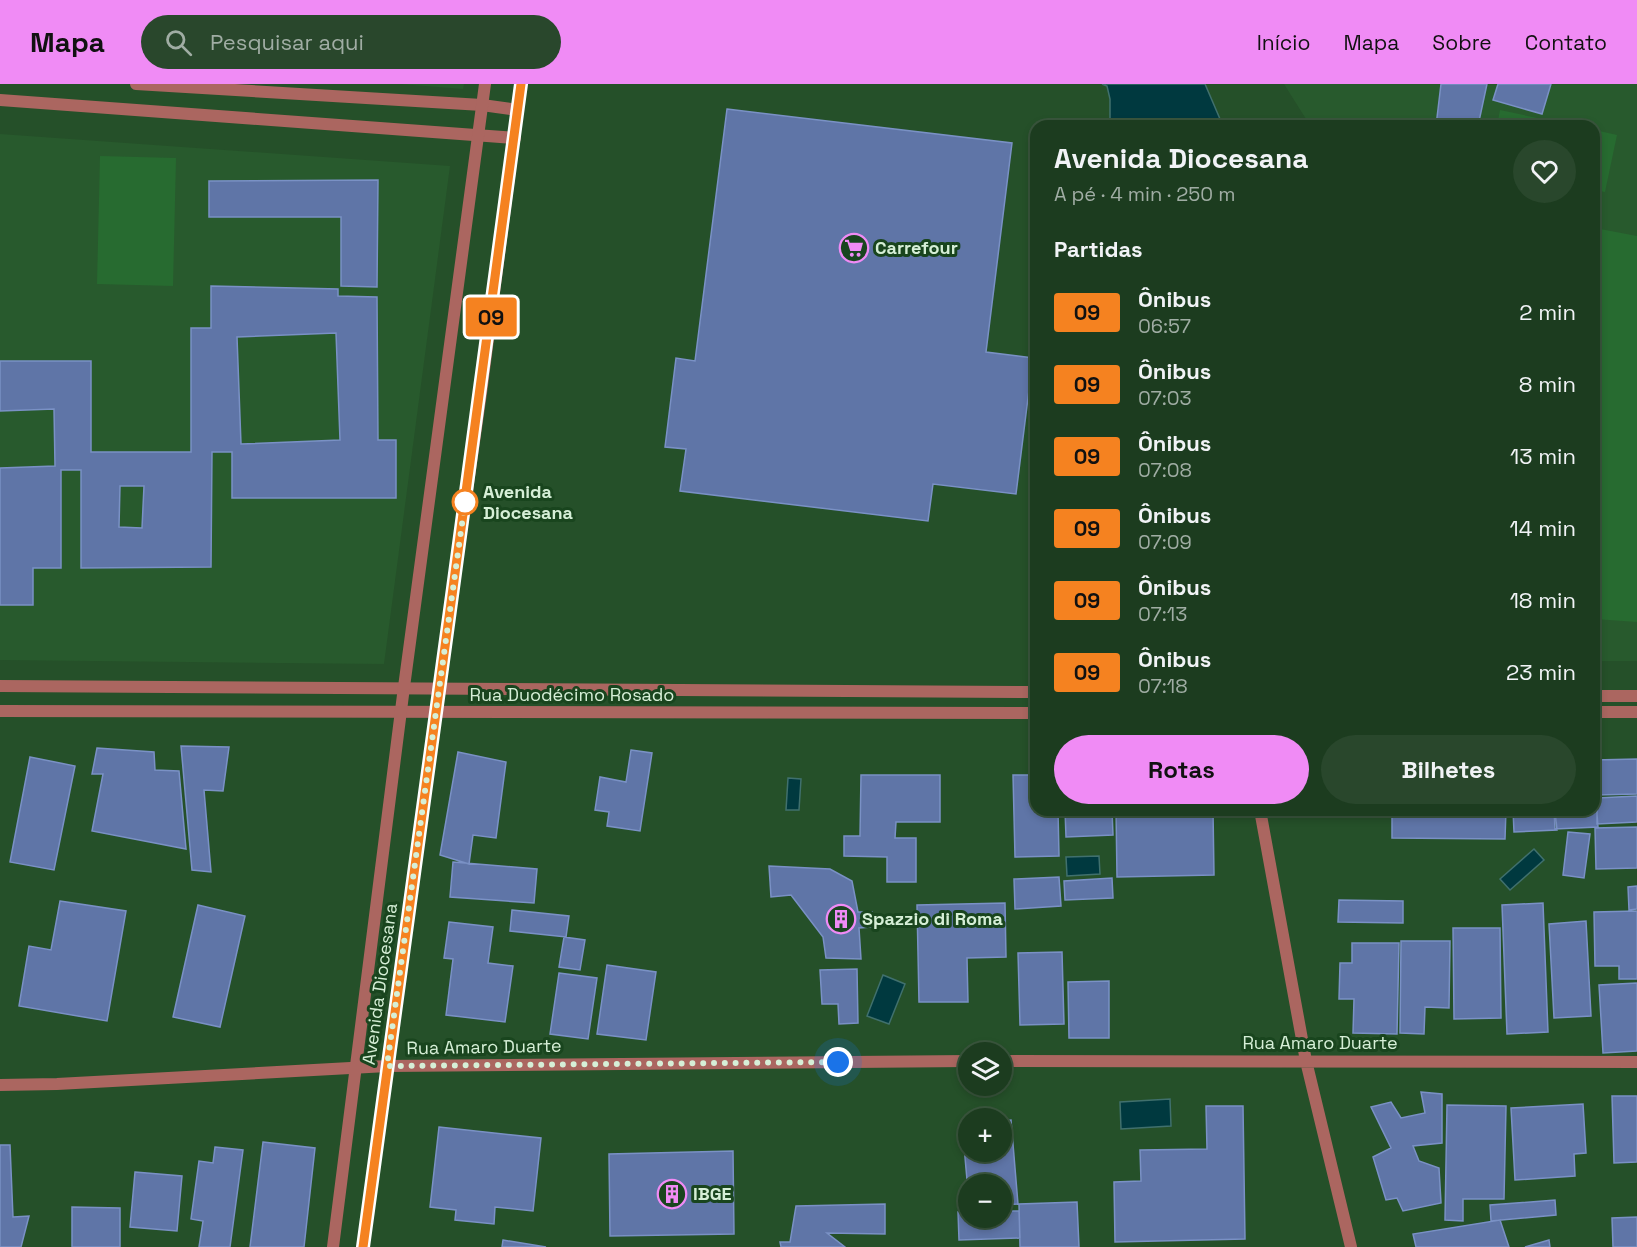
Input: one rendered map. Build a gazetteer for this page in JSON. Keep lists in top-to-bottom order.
{
  "streets": {
    "street": ["Rua Duodécimo Rosado", "Avenida Diocesana", "Rua Amaro Duarte"]
  },
  "crossings": [
    ["Rua Duodécimo Rosado", "Avenida Diocesana"],
    ["Avenida Diocesana", "Rua Amaro Duarte"]
  ],
  "places": {
    "supermarket": ["Carrefour"],
    "other": ["Avenida Diocesana"],
    "building": ["Spazzio di Roma", "IBGE"]
  },
  "lines": ["bus line 09"],
  "page": {
    "header": "Mapa",
    "search": "Pesquisar aqui",
    "nav": [
      "Início",
      "Mapa",
      "Sobre",
      "Contato"
    ],
    "on_map": "09",
    "heading": [
      ["Avenida Diocesana", "A pé · 4 min · 250 m"],
      "Partidas"
    ],
    "list": [
      {
        "mark": "09",
        "name": "Ônibus",
        "note": "06:57",
        "value": "2 min"
      },
      {
        "mark": "09",
        "name": "Ônibus",
        "note": "07:03",
        "value": "8 min"
      },
      {
        "mark": "09",
        "name": "Ônibus",
        "note": "07:08",
        "value": "13 min"
      },
      {
        "mark": "09",
        "name": "Ônibus",
        "note": "07:09",
        "value": "14 min"
      },
      {
        "mark": "09",
        "name": "Ônibus",
        "note": "07:13",
        "value": "18 min"
      },
      {
        "mark": "09",
        "name": "Ônibus",
        "note": "07:18",
        "value": "23 min"
      }
    ],
    "buttons": ["Rotas", "Bilhetes"],
    "map_buttons": ["+", "−"]
  }
}
